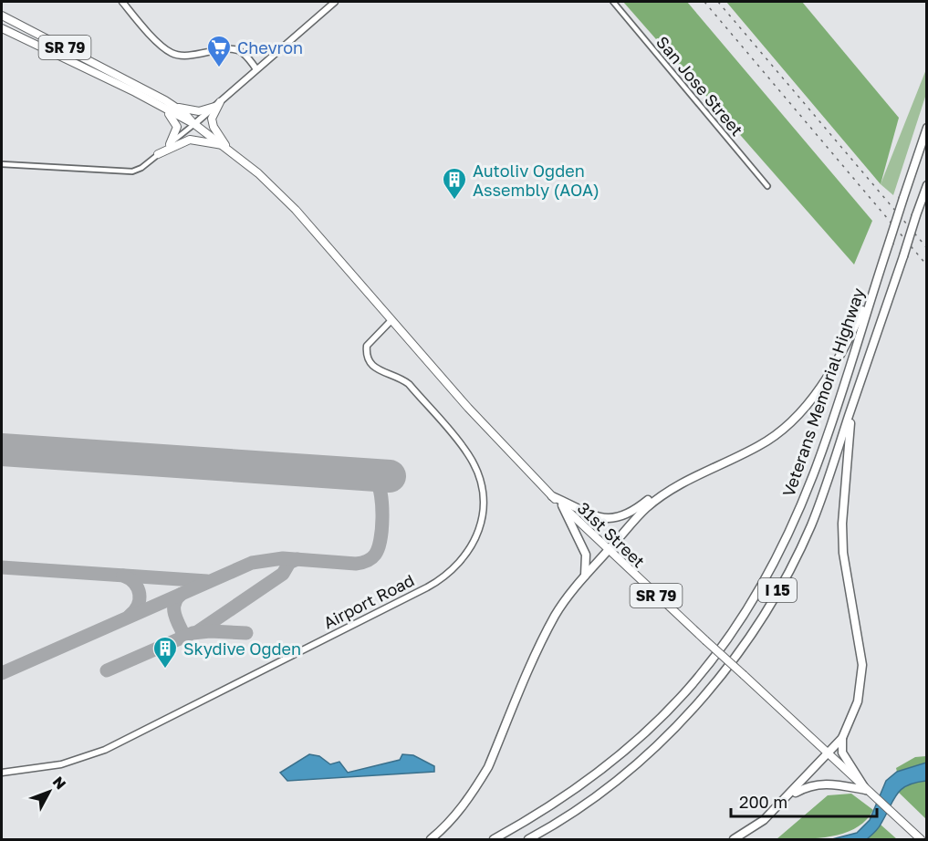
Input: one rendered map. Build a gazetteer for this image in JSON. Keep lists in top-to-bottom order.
{
  "streets": {
    "highway": ["Veterans Memorial Highway", "I 15"],
    "main road": ["SR 79", "31st Street"],
    "street": ["San Jose Street", "Airport Road"]
  },
  "crossings": [
    ["SR 79", "31st Street"],
    ["31st Street", "Airport Road"]
  ],
  "places": {
    "supermarket": ["Chevron"],
    "building": ["Autoliv Ogden Assembly (AOA)", "Skydive Ogden"]
  },
  "scale_bar": "200 m",
  "north": "top right"
}
